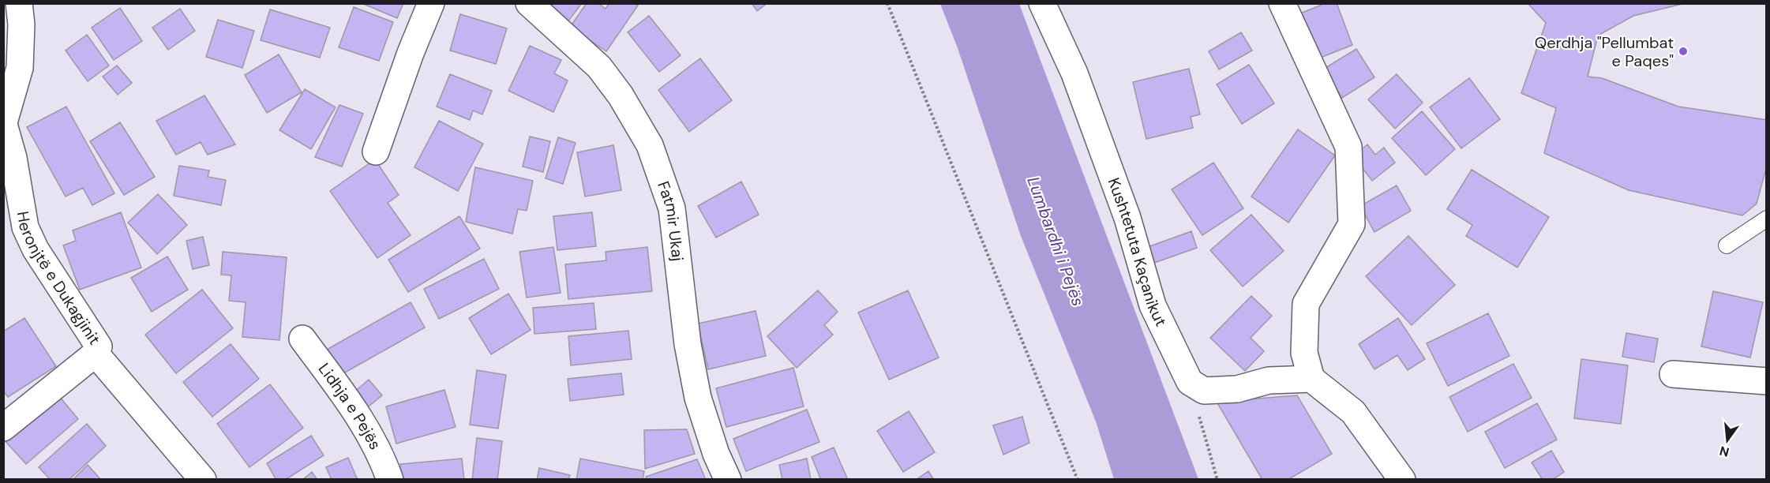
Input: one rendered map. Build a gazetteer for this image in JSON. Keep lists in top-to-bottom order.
{
  "streets": {
    "street": [
      "Fatmir Ukaj",
      "Kushtetuta Kaçanikut",
      "Heronjtë e Dukagjinit",
      "Lidhja e Pejës"
    ]
  },
  "water": ["Lumbardhi i Pejës"],
  "places": ["Qerdhja \"Pellumbat e Paqes\""],
  "north": "bottom"
}
